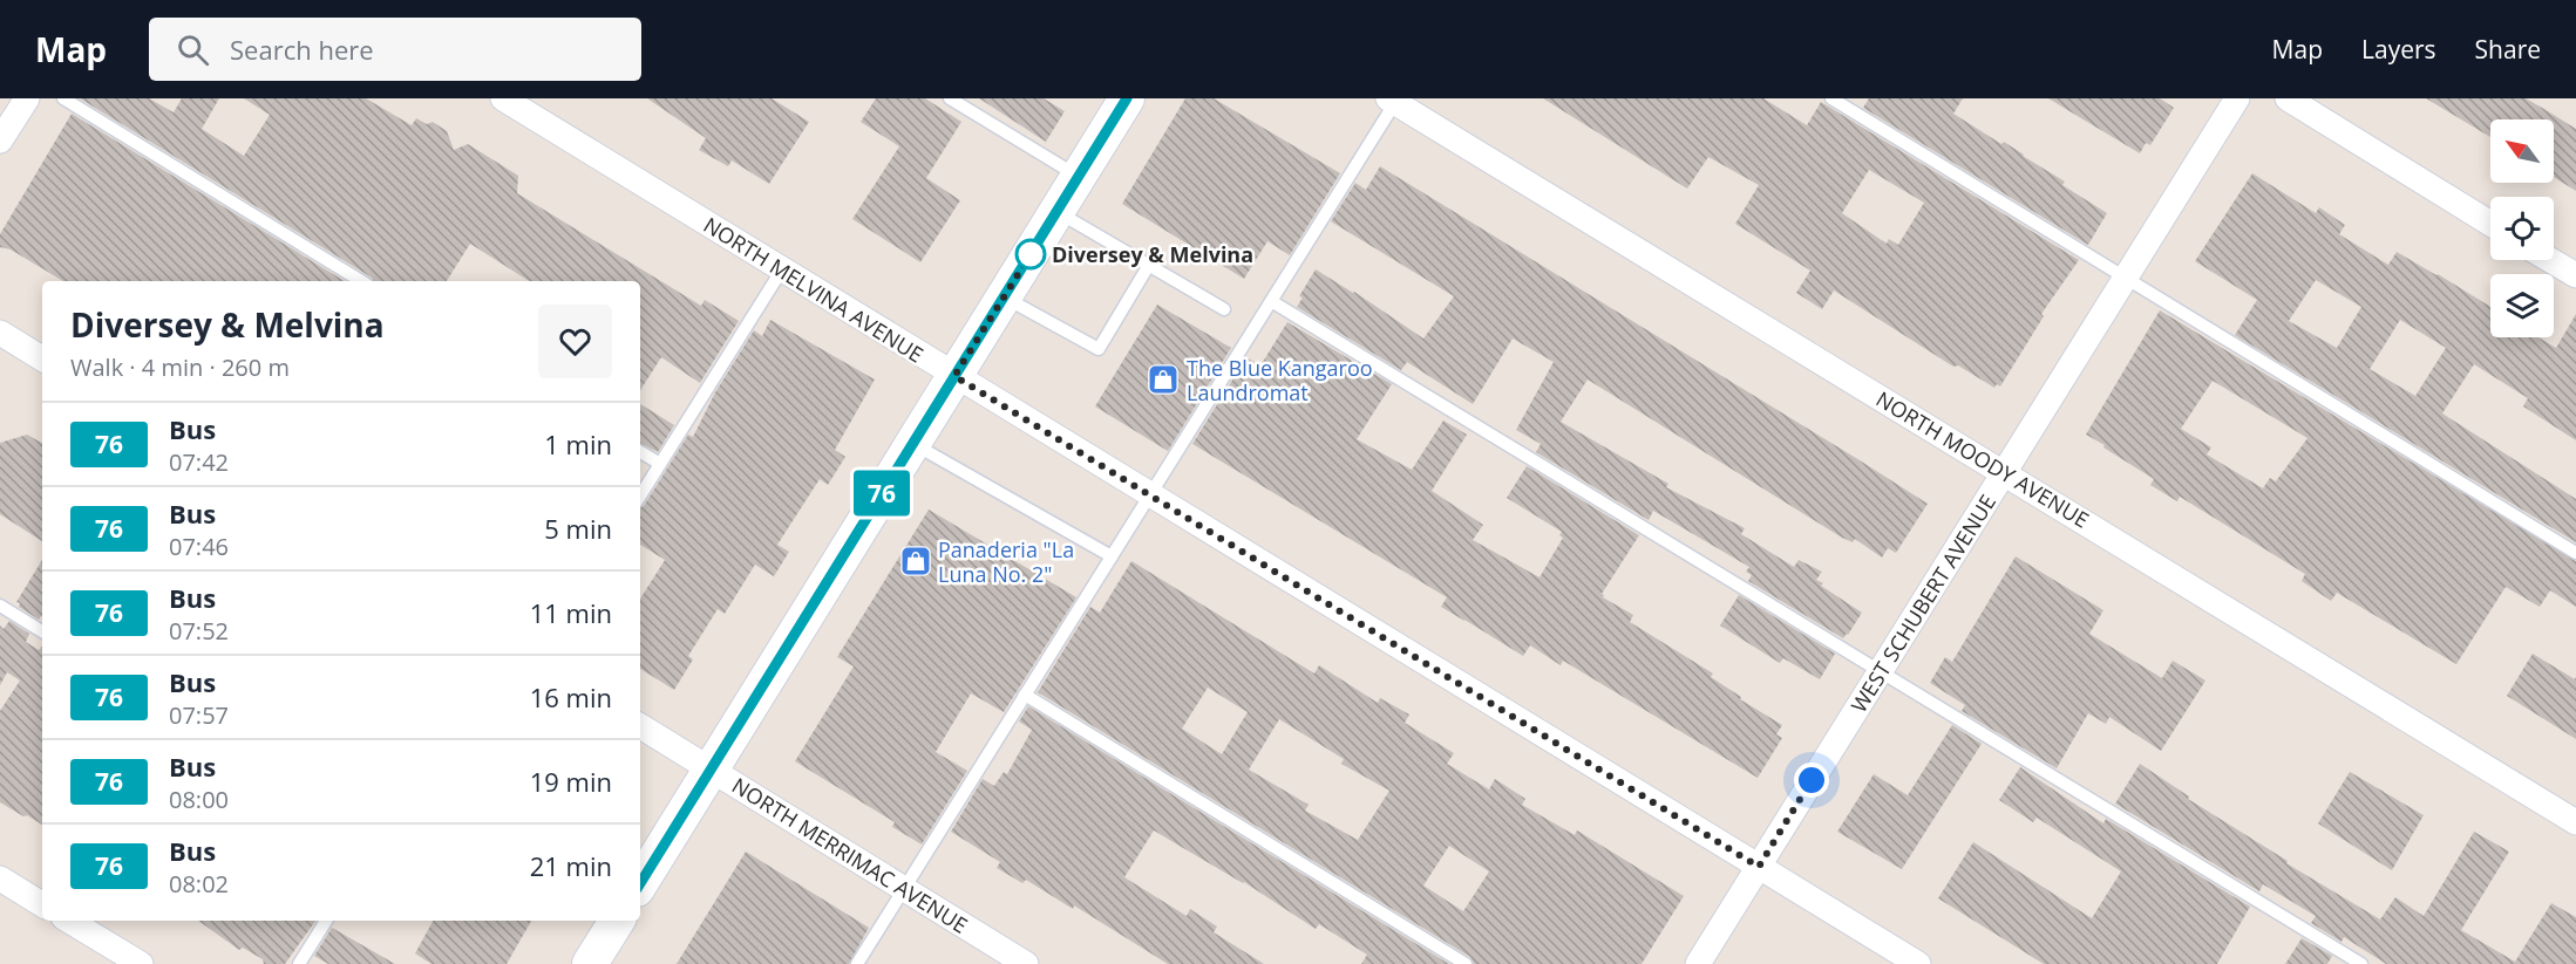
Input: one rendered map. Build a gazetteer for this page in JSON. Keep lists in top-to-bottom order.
{
  "streets": {
    "street": [
      "NORTH MELVINA AVENUE",
      "NORTH MOODY AVENUE",
      "WEST SCHUBERT AVENUE",
      "NORTH MERRIMAC AVENUE"
    ]
  },
  "crossings": [
    ["NORTH MELVINA AVENUE", "WEST SCHUBERT AVENUE"],
    ["NORTH MOODY AVENUE", "WEST SCHUBERT AVENUE"]
  ],
  "places": {
    "other": ["Diversey & Melvina"],
    "shop": ["The Blue Kangaroo Laundromat", "Panaderia \"La Luna No. 2\""]
  },
  "lines": ["bus line 76"],
  "north": "top left",
  "page": {
    "header": "Map",
    "search": "Search here",
    "nav": ["Map", "Layers", "Share"],
    "on_map": "76",
    "heading": ["Diversey & Melvina", "Walk · 4 min · 260 m"],
    "list": [
      {
        "mark": "76",
        "name": "Bus",
        "note": "07:42",
        "value": "1 min"
      },
      {
        "mark": "76",
        "name": "Bus",
        "note": "07:46",
        "value": "5 min"
      },
      {
        "mark": "76",
        "name": "Bus",
        "note": "07:52",
        "value": "11 min"
      },
      {
        "mark": "76",
        "name": "Bus",
        "note": "07:57",
        "value": "16 min"
      },
      {
        "mark": "76",
        "name": "Bus",
        "note": "08:00",
        "value": "19 min"
      },
      {
        "mark": "76",
        "name": "Bus",
        "note": "08:02",
        "value": "21 min"
      }
    ]
  }
}
